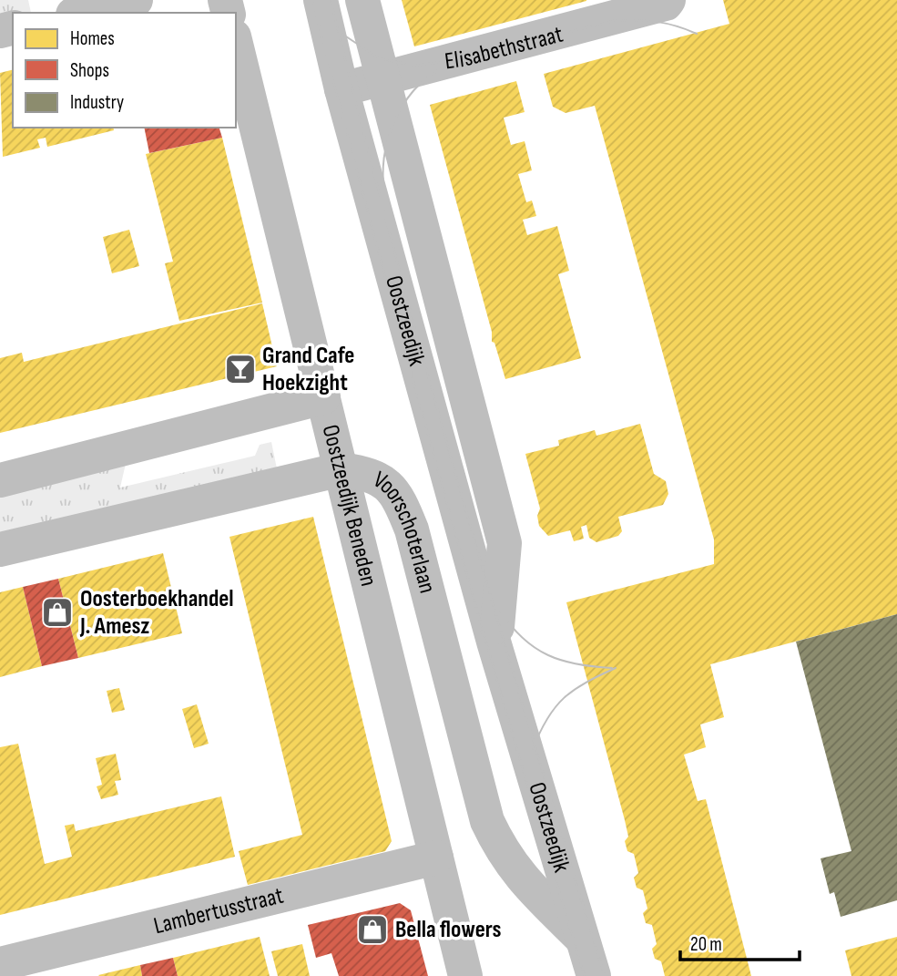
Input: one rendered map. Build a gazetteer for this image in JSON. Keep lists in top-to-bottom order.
{
  "streets": {
    "street": [
      "Elisabethstraat",
      "Oostzeedijk",
      "Oostzeedijk Beneden",
      "Voorschoterlaan",
      "Lambertusstraat"
    ]
  },
  "crossings": [
    ["Elisabethstraat", "Oostzeedijk"],
    ["Oostzeedijk", "Voorschoterlaan"],
    ["Oostzeedijk Beneden", "Voorschoterlaan"],
    ["Oostzeedijk Beneden", "Lambertusstraat"]
  ],
  "places": {
    "bar": ["Grand Cafe Hoekzight"],
    "shop": ["Oosterboekhandel J. Amesz", "Bella flowers"]
  },
  "legend": ["Homes", "Shops", "Industry"],
  "scale_bar": "20 m"
}
